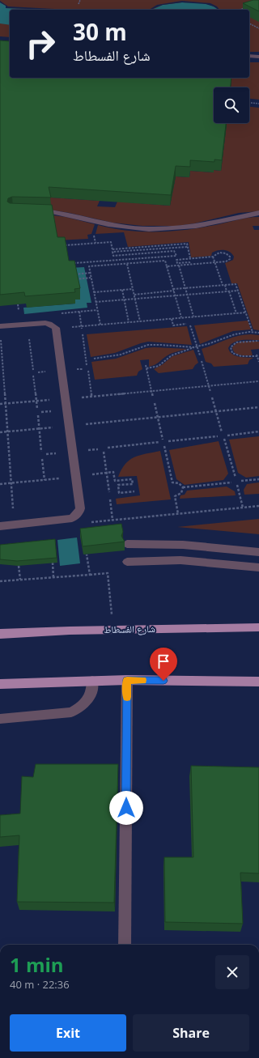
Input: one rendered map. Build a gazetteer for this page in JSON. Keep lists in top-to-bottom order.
{
  "streets": {
    "main road": ["شارع الفسطاط"]
  },
  "page": {
    "turn": ["30 m", "شارع الفسطاط"],
    "heading": ["1 min", "40 m · 22:36"],
    "buttons": ["Exit", "Share"]
  }
}
